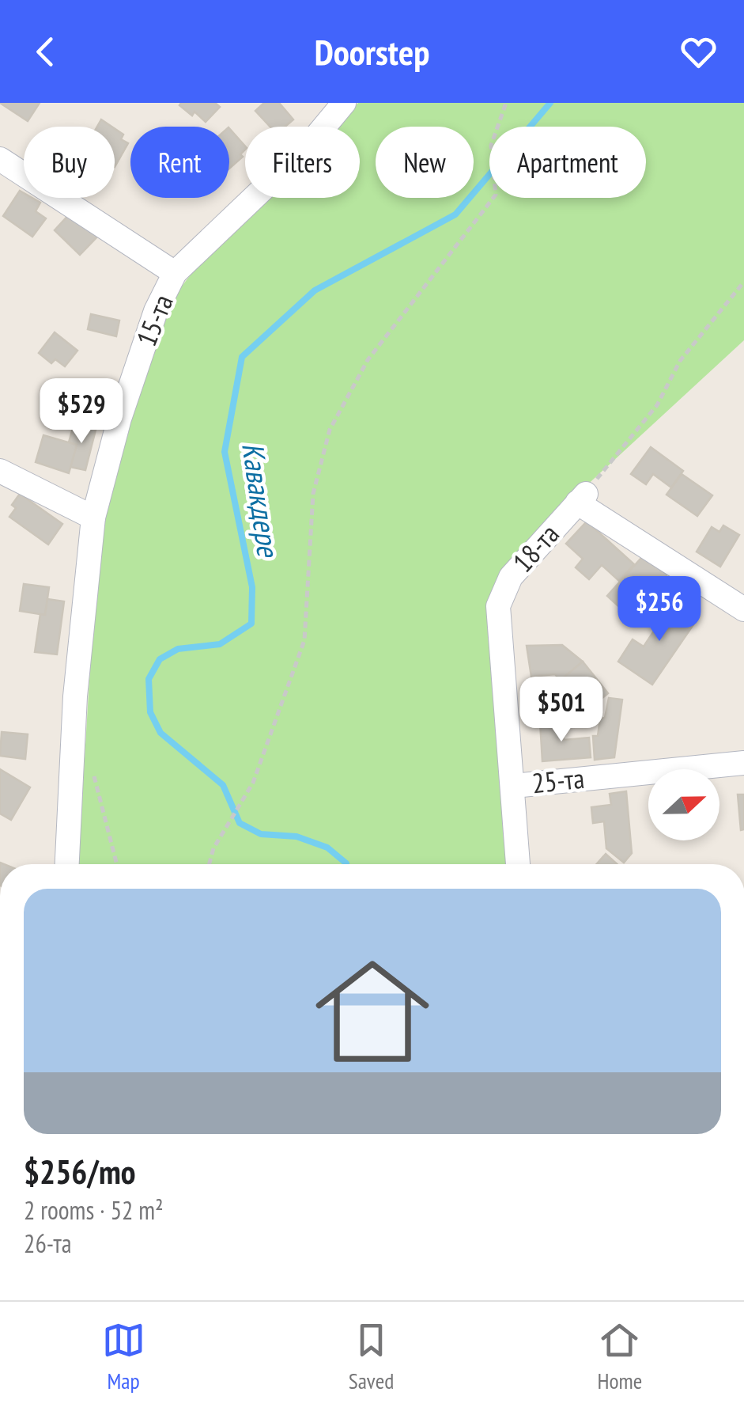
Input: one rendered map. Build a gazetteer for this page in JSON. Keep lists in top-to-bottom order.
{
  "streets": {
    "street": ["15-та", "18-та", "25-та"]
  },
  "crossings": [
    ["18-та", "25-та"]
  ],
  "water": ["Кавакдере"],
  "north": "right",
  "page": {
    "header": "Doorstep",
    "chip": [
      "Buy",
      "Rent",
      "Filters",
      "New",
      "Apartment"
    ],
    "price": ["$529", "$256", "$501"],
    "list": [
      {
        "name": "$256/mo",
        "note": "2 rooms · 52 m² · 26-та"
      }
    ],
    "tabs": ["Map", "Saved", "Home"]
  }
}
